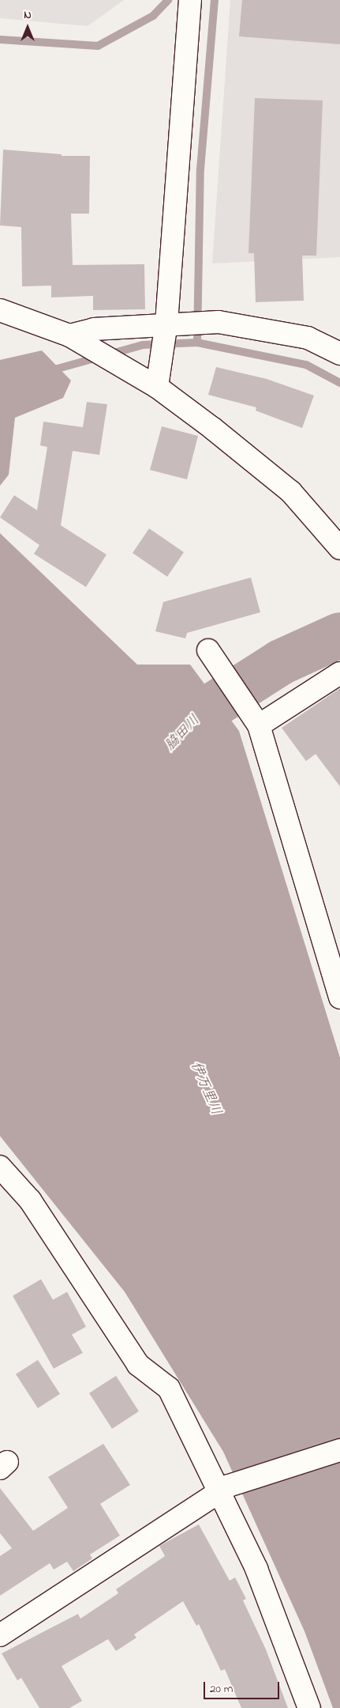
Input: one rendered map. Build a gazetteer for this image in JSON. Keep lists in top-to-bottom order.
{
  "water": ["脇田川", "伊万里川"],
  "scale_bar": "20 m",
  "north": "top"
}
